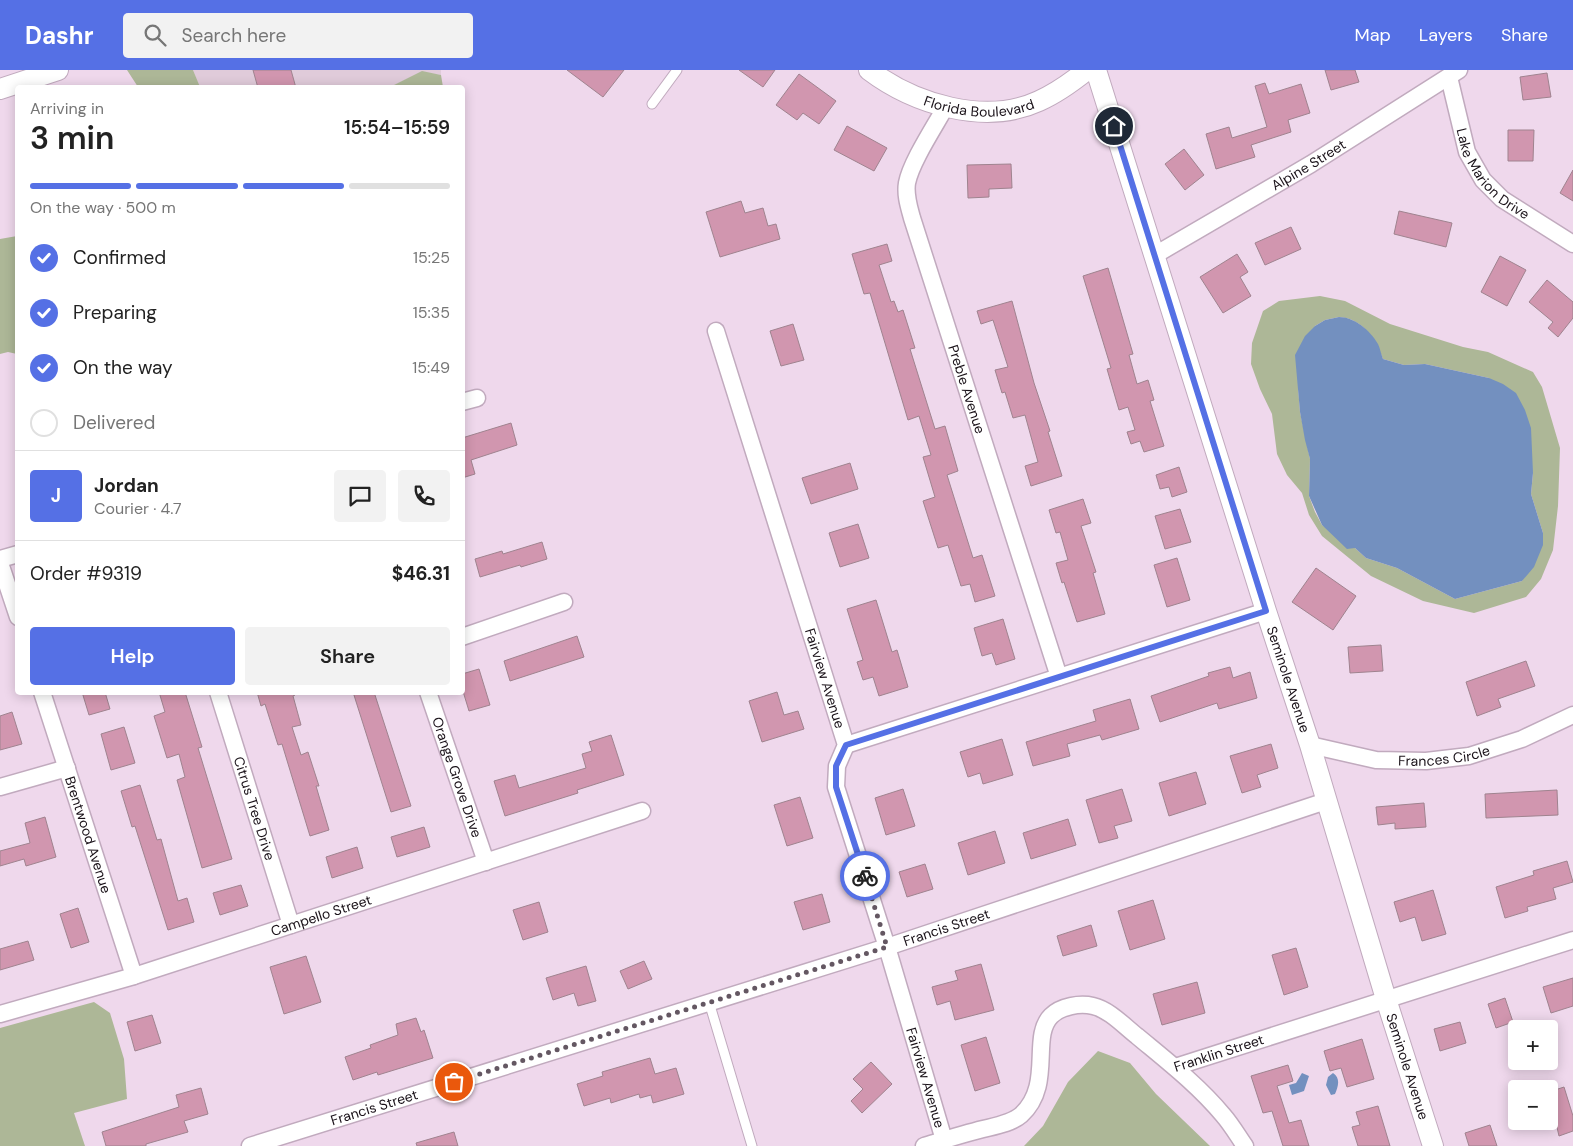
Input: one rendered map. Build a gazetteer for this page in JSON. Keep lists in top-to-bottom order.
{
  "streets": {
    "street": [
      "Florida Boulevard",
      "Alpine Street",
      "Lake Marion Drive",
      "Preble Avenue",
      "Fairview Avenue",
      "Seminole Avenue",
      "Frances Circle",
      "Orange Grove Drive",
      "Citrus Tree Drive",
      "Brentwood Avenue",
      "Campello Street",
      "Francis Street",
      "Franklin Street"
    ]
  },
  "crossings": [
    ["Florida Boulevard", "Preble Avenue"],
    ["Alpine Street", "Lake Marion Drive"],
    ["Alpine Street", "Seminole Avenue"],
    ["Fairview Avenue", "Francis Street"],
    ["Fairview Avenue", "Franklin Street"],
    ["Seminole Avenue", "Frances Circle"],
    ["Seminole Avenue", "Francis Street"],
    ["Seminole Avenue", "Franklin Street"],
    ["Orange Grove Drive", "Campello Street"],
    ["Citrus Tree Drive", "Campello Street"],
    ["Brentwood Avenue", "Campello Street"]
  ],
  "page": {
    "header": "Dashr",
    "search": "Search here",
    "nav": ["Map", "Layers", "Share"],
    "heading": ["3 min", "Arriving in", "15:54–15:59"],
    "panel": [
      "Jordan",
      "Courier · 4.7",
      "Order #9319",
      "$46.31"
    ],
    "bar": "On the way · 500 m",
    "list": [
      ["Confirmed", "15:25"],
      ["Preparing", "15:35"],
      ["On the way", "15:49"],
      "Delivered"
    ],
    "round": "J",
    "buttons": ["Help", "Share"],
    "map_buttons": ["+", "−"]
  }
}
